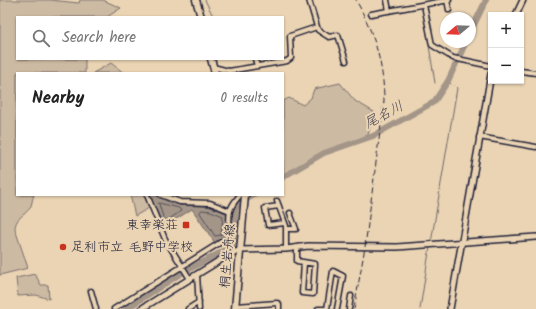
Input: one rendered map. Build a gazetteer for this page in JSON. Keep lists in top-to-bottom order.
{
  "streets": {
    "main road": ["桐生岩舟線"]
  },
  "water": ["尾名川"],
  "places": {
    "transit": ["東幸楽荘"],
    "other": ["足利市立 毛野中学校"]
  },
  "north": "left",
  "page": {
    "map_buttons": ["+", "−"],
    "search": "Search here",
    "heading": ["Nearby", "0 results"]
  }
}
